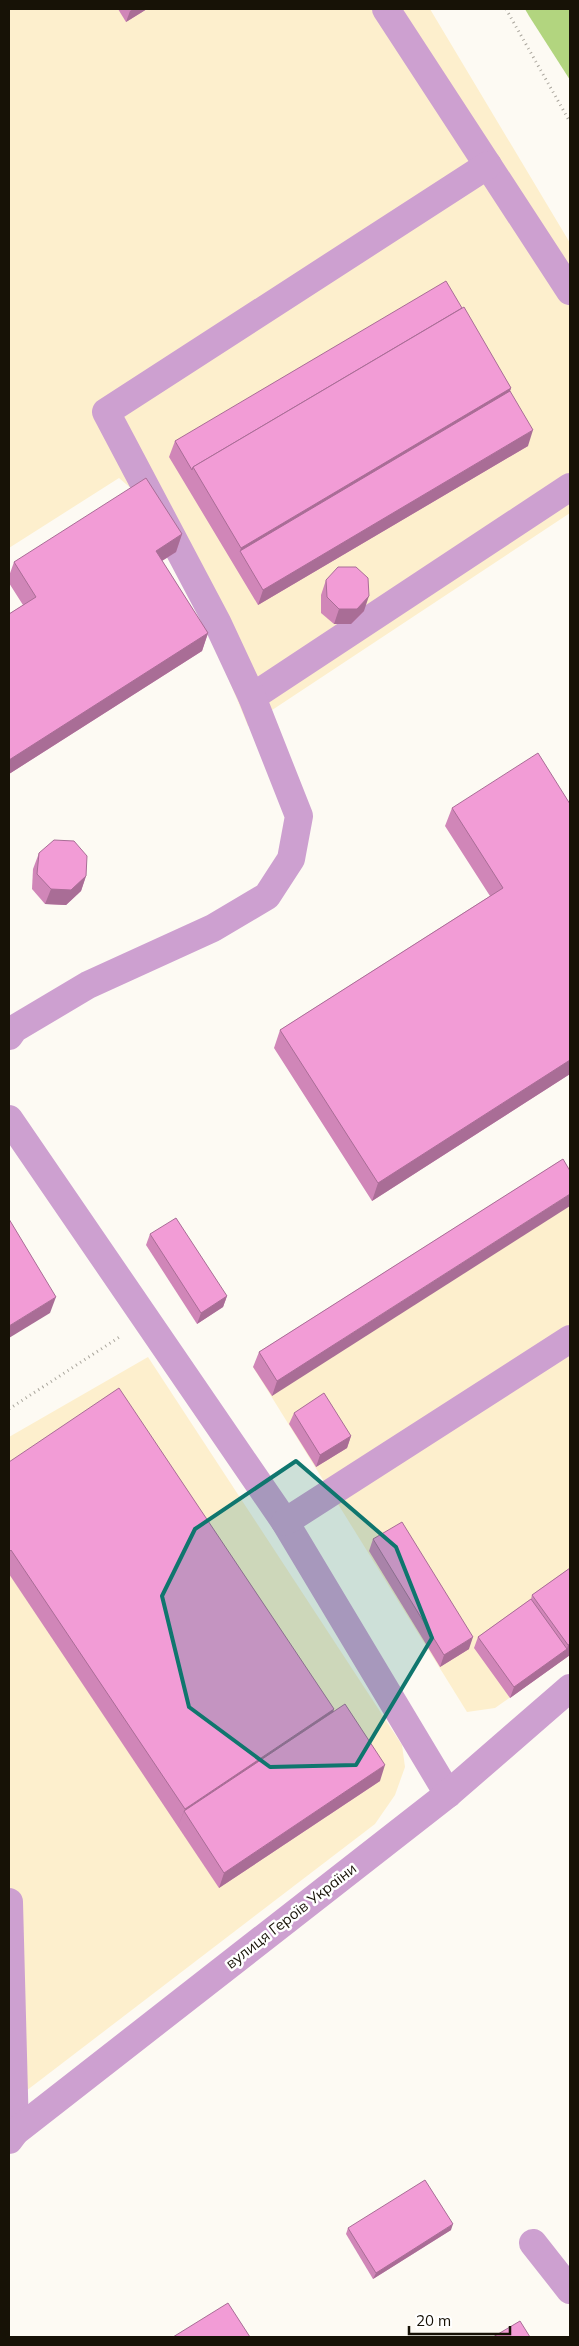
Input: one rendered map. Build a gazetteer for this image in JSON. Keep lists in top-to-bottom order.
{
  "streets": {
    "street": ["вулиця Героїв України"]
  },
  "scale_bar": "20 m"
}
